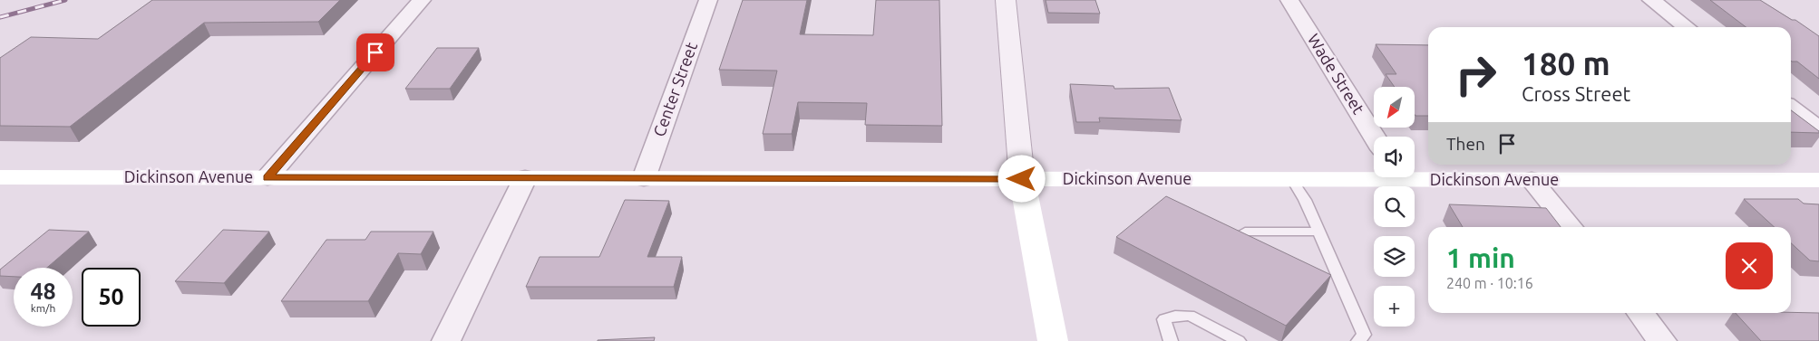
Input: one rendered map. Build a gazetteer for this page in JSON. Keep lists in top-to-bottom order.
{
  "streets": {
    "main road": ["Dickinson Avenue"],
    "street": ["Wade Street", "Center Street"]
  },
  "crossings": [
    ["Center Street", "Dickinson Avenue"]
  ],
  "north": "bottom left",
  "page": {
    "turn": ["180 m", "Cross Street"],
    "map_buttons": "+",
    "then": "Then",
    "heading": ["1 min", "240 m · 10:16"],
    "speed": "48 km/h",
    "limit": "50"
  }
}
